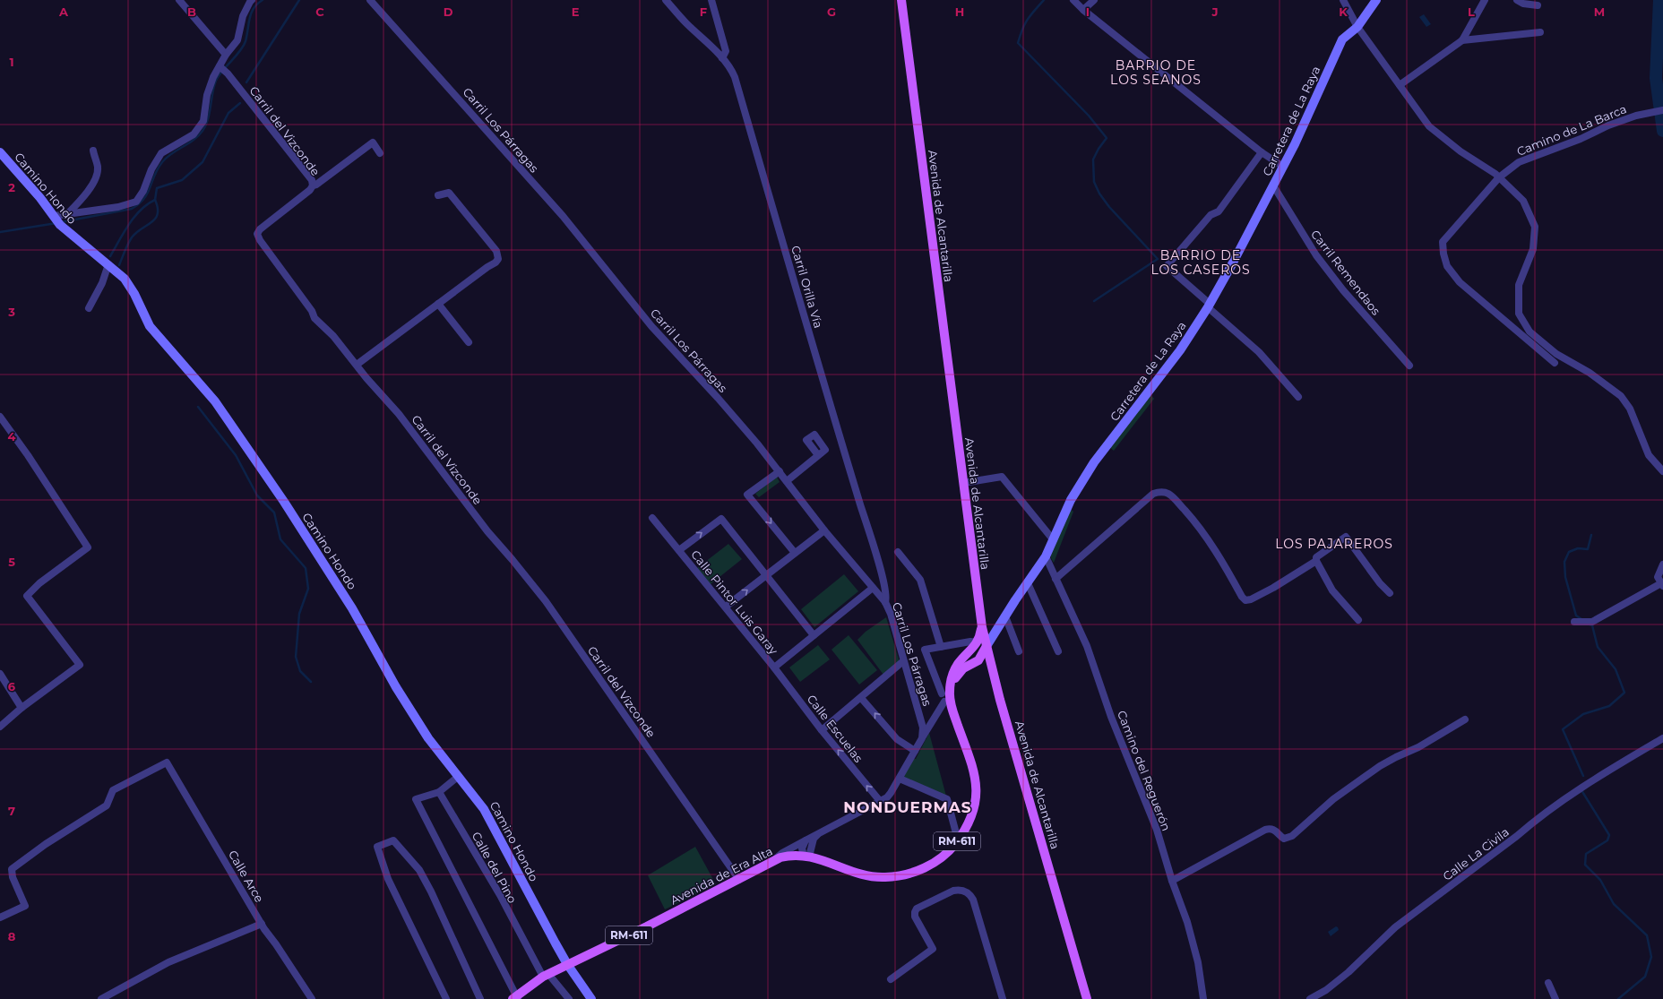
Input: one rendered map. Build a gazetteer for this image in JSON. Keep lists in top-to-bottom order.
{
  "streets": {
    "main road": [
      "Carretera de La Raya",
      "Camino Hondo",
      "Avenida de Alcantarilla",
      "RM-611",
      "Avenida de Era Alta"
    ],
    "street": [
      "Carril Los Párragas",
      "Camino de La Barca",
      "Carril del Vizconde",
      "Carril Remendaos",
      "Carril Orilla Vía",
      "Calle Pintor Luis Garay",
      "Calle Escuelas",
      "Camino del Reguerón",
      "Calle La Civila",
      "Calle del Pino",
      "Calle Arce"
    ]
  },
  "crossings": [
    ["Carretera de La Raya", "Avenida de Alcantarilla"],
    ["Carretera de La Raya", "Carril Remendaos"],
    ["Carretera de La Raya", "Camino del Reguerón"],
    ["Carril Los Párragas", "Carril Orilla Vía"],
    ["Carril del Vizconde", "Avenida de Era Alta"],
    ["Camino Hondo", "RM-611"],
    ["Camino Hondo", "Avenida de Era Alta"],
    ["Calle Pintor Luis Garay", "Calle Escuelas"],
    ["RM-611", "Calle del Pino"],
    ["RM-611", "Avenida de Era Alta"]
  ],
  "districts": [
    "BARRIO DE LOS SEANOS",
    "BARRIO DE LOS CASEROS",
    "LOS PAJAREROS",
    "NONDUERMAS"
  ],
  "grid": {
    "columns": [
      "A",
      "B",
      "C",
      "D",
      "E",
      "F",
      "G",
      "H",
      "I",
      "J",
      "K",
      "L",
      "M"
    ],
    "rows": [
      "1",
      "2",
      "3",
      "4",
      "5",
      "6",
      "7",
      "8"
    ]
  }
}
